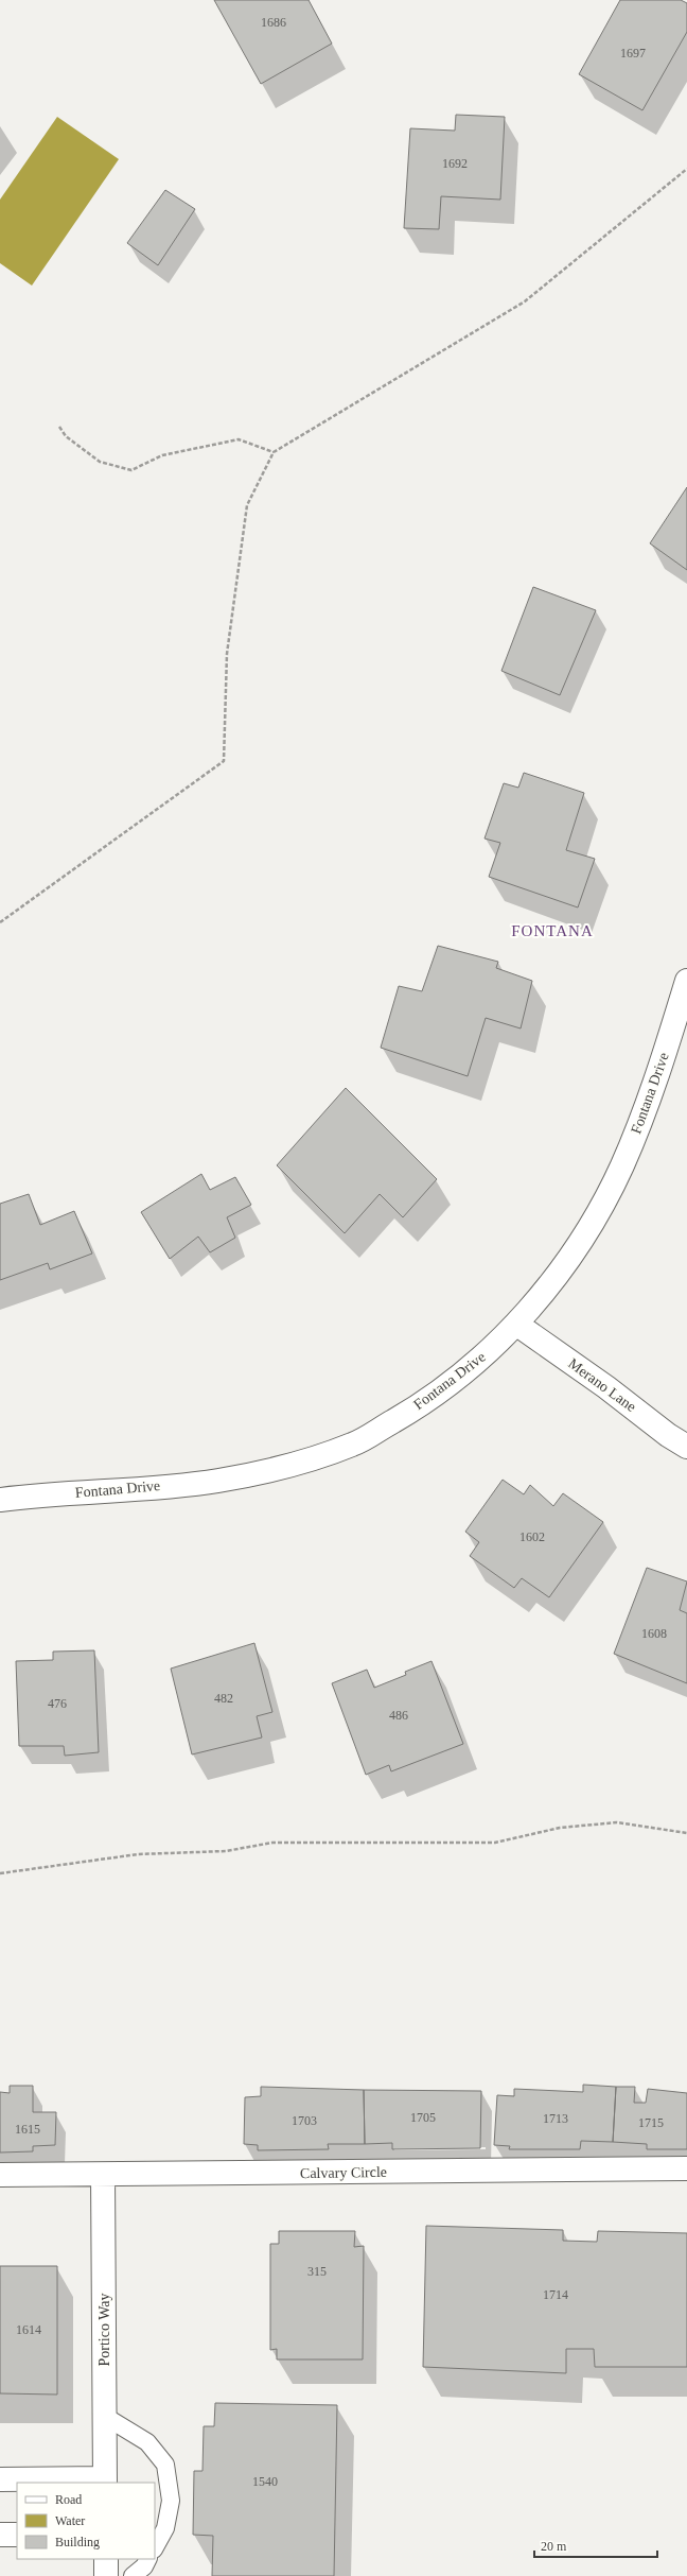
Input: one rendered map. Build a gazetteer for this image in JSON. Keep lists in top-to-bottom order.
{
  "streets": {
    "street": [
      "Fontana Drive",
      "Merano Lane",
      "Calvary Circle",
      "Portico Way"
    ]
  },
  "crossings": [
    ["Fontana Drive", "Merano Lane"],
    ["Calvary Circle", "Portico Way"]
  ],
  "districts": ["FONTANA"],
  "house_numbers": [
    "1686",
    "1697",
    "1692",
    "1602",
    "1608",
    "482",
    "476",
    "486",
    "1705",
    "1713",
    "1703",
    "1715",
    "1615",
    "315",
    "1714",
    "1614",
    "1540"
  ],
  "legend": ["Road", "Water", "Building"],
  "scale_bar": "20 m"
}
